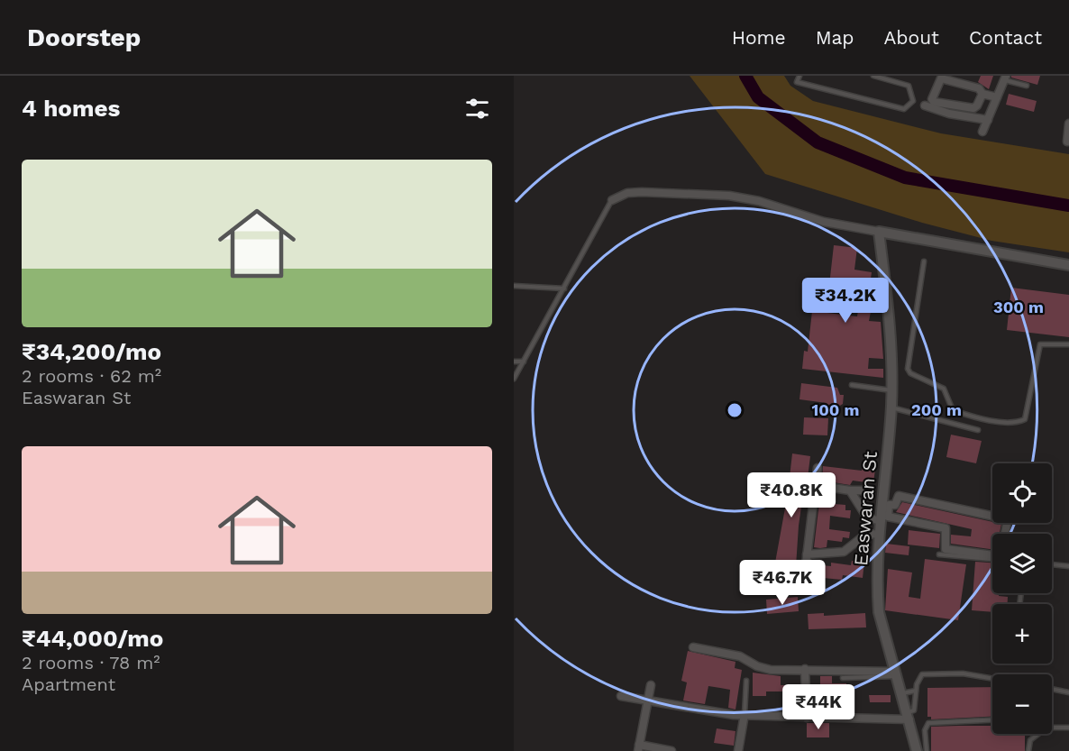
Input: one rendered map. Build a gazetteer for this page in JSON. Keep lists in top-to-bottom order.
{
  "streets": {
    "street": ["Easwaran St"]
  },
  "page": {
    "header": "Doorstep",
    "nav": [
      "Home",
      "Map",
      "About",
      "Contact"
    ],
    "heading": "4 homes",
    "list": [
      {
        "name": "₹34,200/mo",
        "note": "2 rooms · 62 m² · Easwaran St"
      },
      {
        "name": "₹44,000/mo",
        "note": "2 rooms · 78 m² · Apartment"
      }
    ],
    "price": [
      "₹34.2K",
      "₹40.8K",
      "₹46.7K",
      "₹44K"
    ],
    "map_buttons": ["+", "−"]
  },
  "rings": ["300 m", "100 m", "200 m"]
}
